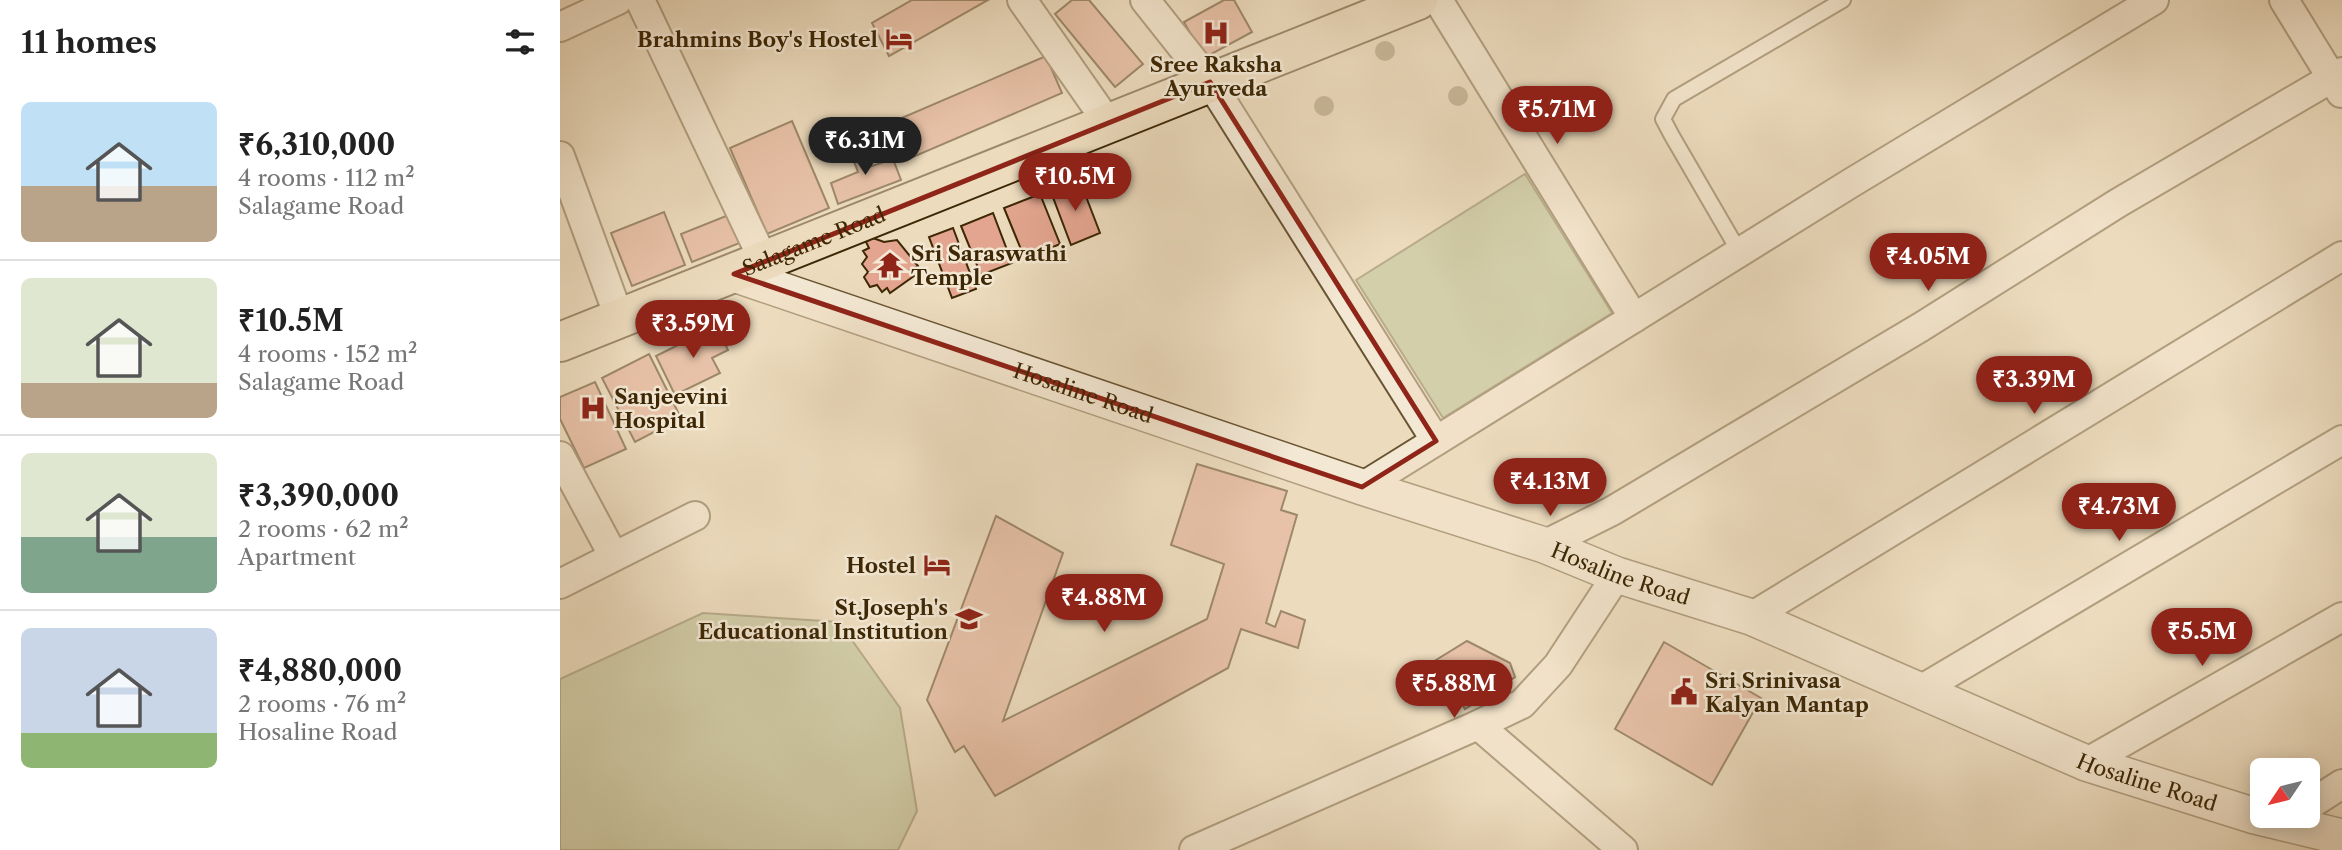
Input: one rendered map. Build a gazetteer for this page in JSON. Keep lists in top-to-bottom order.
{
  "streets": {
    "main road": ["Salagame Road"],
    "street": ["Hosaline Road"]
  },
  "crossings": [
    ["Salagame Road", "Hosaline Road"]
  ],
  "places": {
    "hospital": ["Sree Raksha Ayurveda", "Sanjeevini Hospital"],
    "hotel": ["Brahmins Boy's Hostel", "Hostel"],
    "temple": ["Sri Saraswathi Temple"],
    "school or university": ["St.Joseph's Educational Institution"],
    "public building": ["Sri Srinivasa Kalyan Mantap"]
  },
  "north": "bottom left",
  "page": {
    "heading": "11 homes",
    "list": [
      {
        "name": "₹6,310,000",
        "note": "4 rooms · 112 m² · Salagame Road"
      },
      {
        "name": "₹10.5M",
        "note": "4 rooms · 152 m² · Salagame Road"
      },
      {
        "name": "₹3,390,000",
        "note": "2 rooms · 62 m² · Apartment"
      },
      {
        "name": "₹4,880,000",
        "note": "2 rooms · 76 m² · Hosaline Road"
      }
    ],
    "price": [
      "₹5.71M",
      "₹6.31M",
      "₹10.5M",
      "₹4.05M",
      "₹3.59M",
      "₹3.39M",
      "₹4.13M",
      "₹4.73M",
      "₹4.88M",
      "₹5.5M",
      "₹5.88M"
    ]
  }
}
